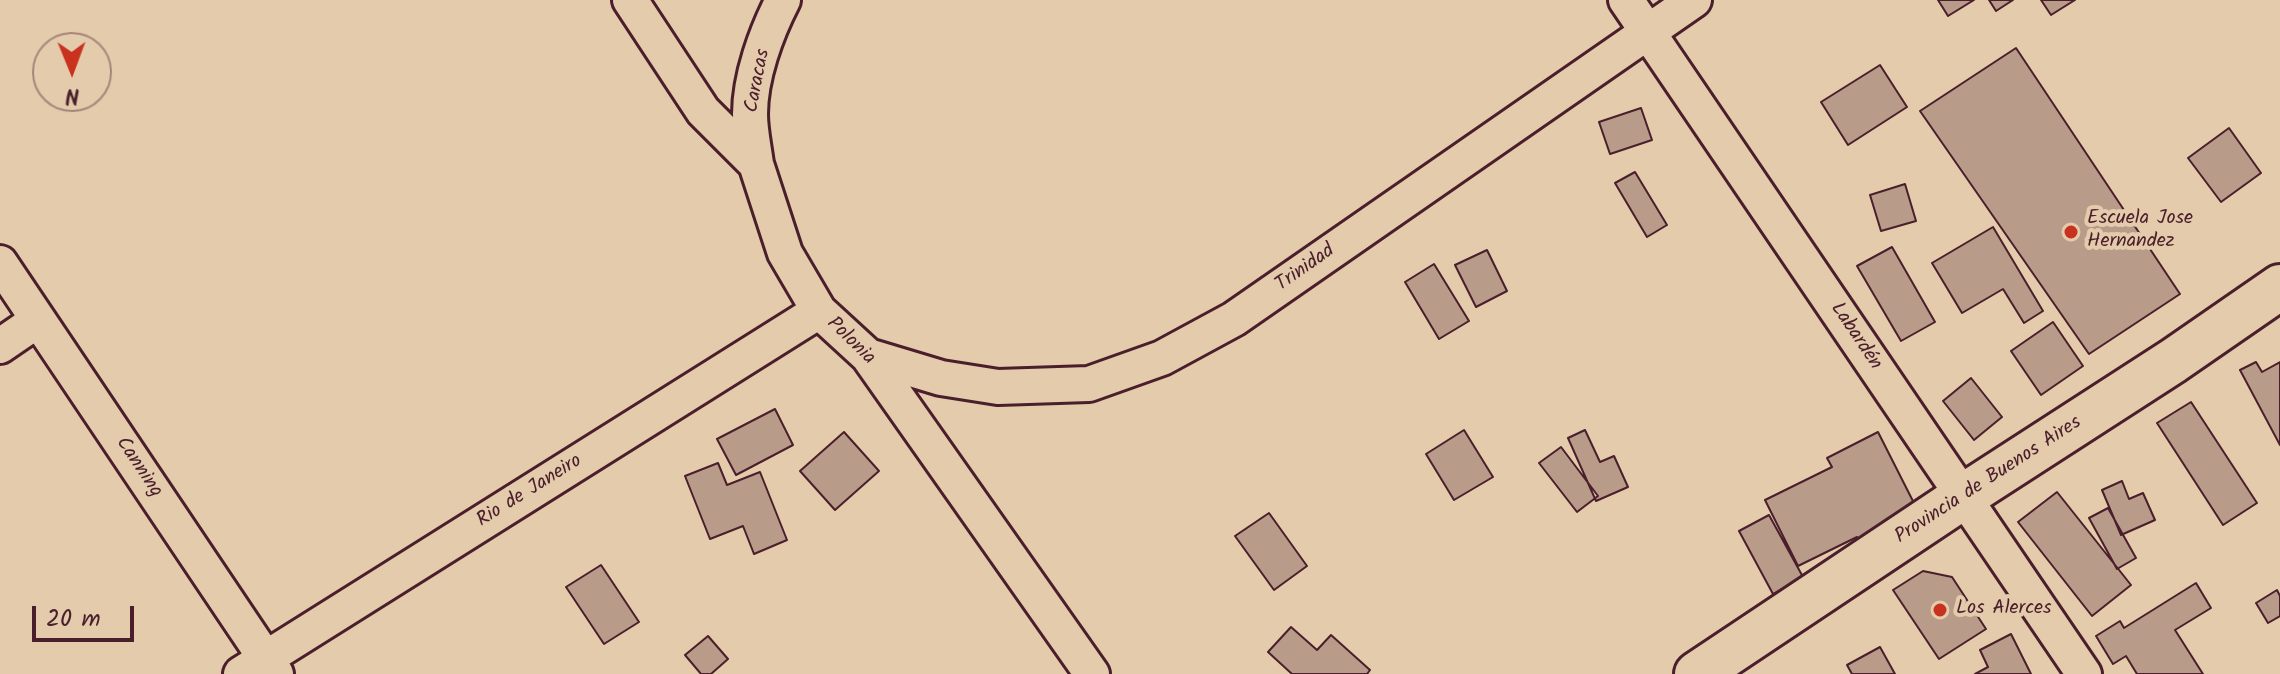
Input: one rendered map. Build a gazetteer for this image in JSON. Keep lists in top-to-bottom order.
{
  "streets": {
    "main road": ["Provincia de Buenos Aires"],
    "street": [
      "Caracas",
      "Trinidad",
      "Labardén",
      "Polonia",
      "Canning",
      "Rio de Janeiro"
    ]
  },
  "crossings": [
    ["Caracas", "Polonia"],
    ["Trinidad", "Labardén"],
    ["Trinidad", "Polonia"],
    ["Labardén", "Provincia de Buenos Aires"],
    ["Polonia", "Rio de Janeiro"],
    ["Canning", "Rio de Janeiro"]
  ],
  "places": ["Escuela Jose Hernandez", "Los Alerces"],
  "scale_bar": "20 m",
  "north": "bottom"
}
